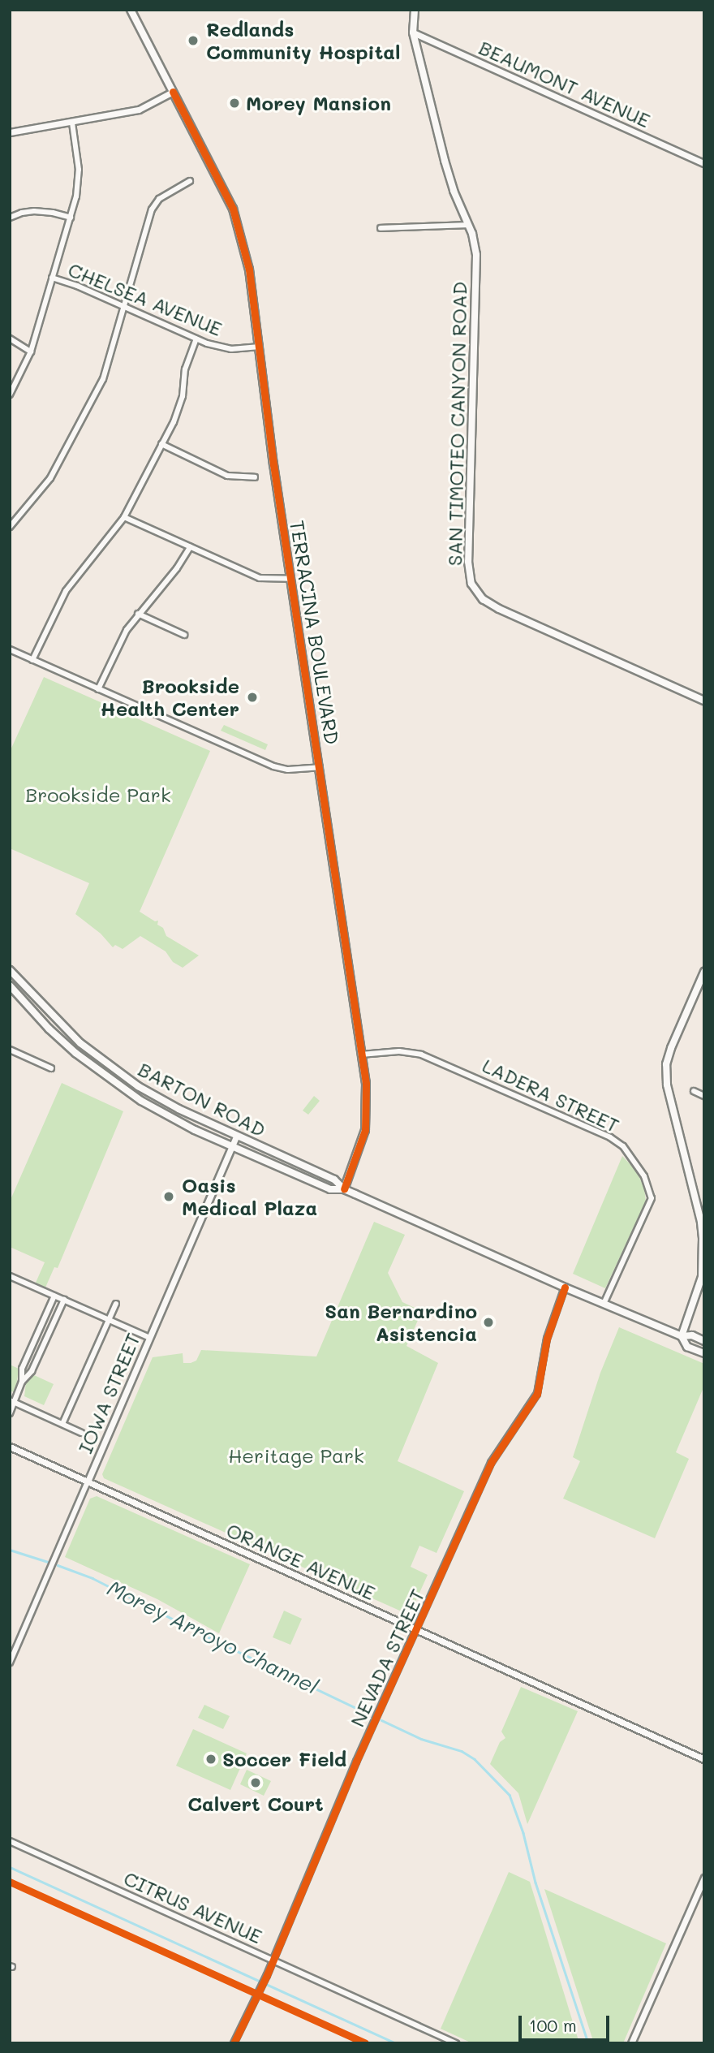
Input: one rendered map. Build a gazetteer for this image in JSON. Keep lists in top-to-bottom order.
{
  "streets": {
    "main road": ["SAN TIMOTEO CANYON ROAD", "TERRACINA BOULEVARD", "BARTON ROAD"],
    "street": [
      "BEAUMONT AVENUE",
      "CHELSEA AVENUE",
      "LADERA STREET",
      "IOWA STREET",
      "ORANGE AVENUE",
      "NEVADA STREET",
      "CITRUS AVENUE"
    ]
  },
  "crossings": [
    ["BEAUMONT AVENUE", "SAN TIMOTEO CANYON ROAD"],
    ["CHELSEA AVENUE", "TERRACINA BOULEVARD"],
    ["TERRACINA BOULEVARD", "LADERA STREET"],
    ["TERRACINA BOULEVARD", "BARTON ROAD"],
    ["LADERA STREET", "BARTON ROAD"],
    ["BARTON ROAD", "IOWA STREET"],
    ["BARTON ROAD", "NEVADA STREET"],
    ["IOWA STREET", "ORANGE AVENUE"],
    ["ORANGE AVENUE", "NEVADA STREET"],
    ["NEVADA STREET", "CITRUS AVENUE"]
  ],
  "water": ["Morey Arroyo Channel"],
  "parks": ["Brookside Park", "Heritage Park"],
  "places": [
    "Redlands Community Hospital",
    "Morey Mansion",
    "Brookside Health Center",
    "Oasis Medical Plaza",
    "San Bernardino Asistencia",
    "Soccer Field",
    "Calvert Court"
  ],
  "scale_bar": "100 m"
}
